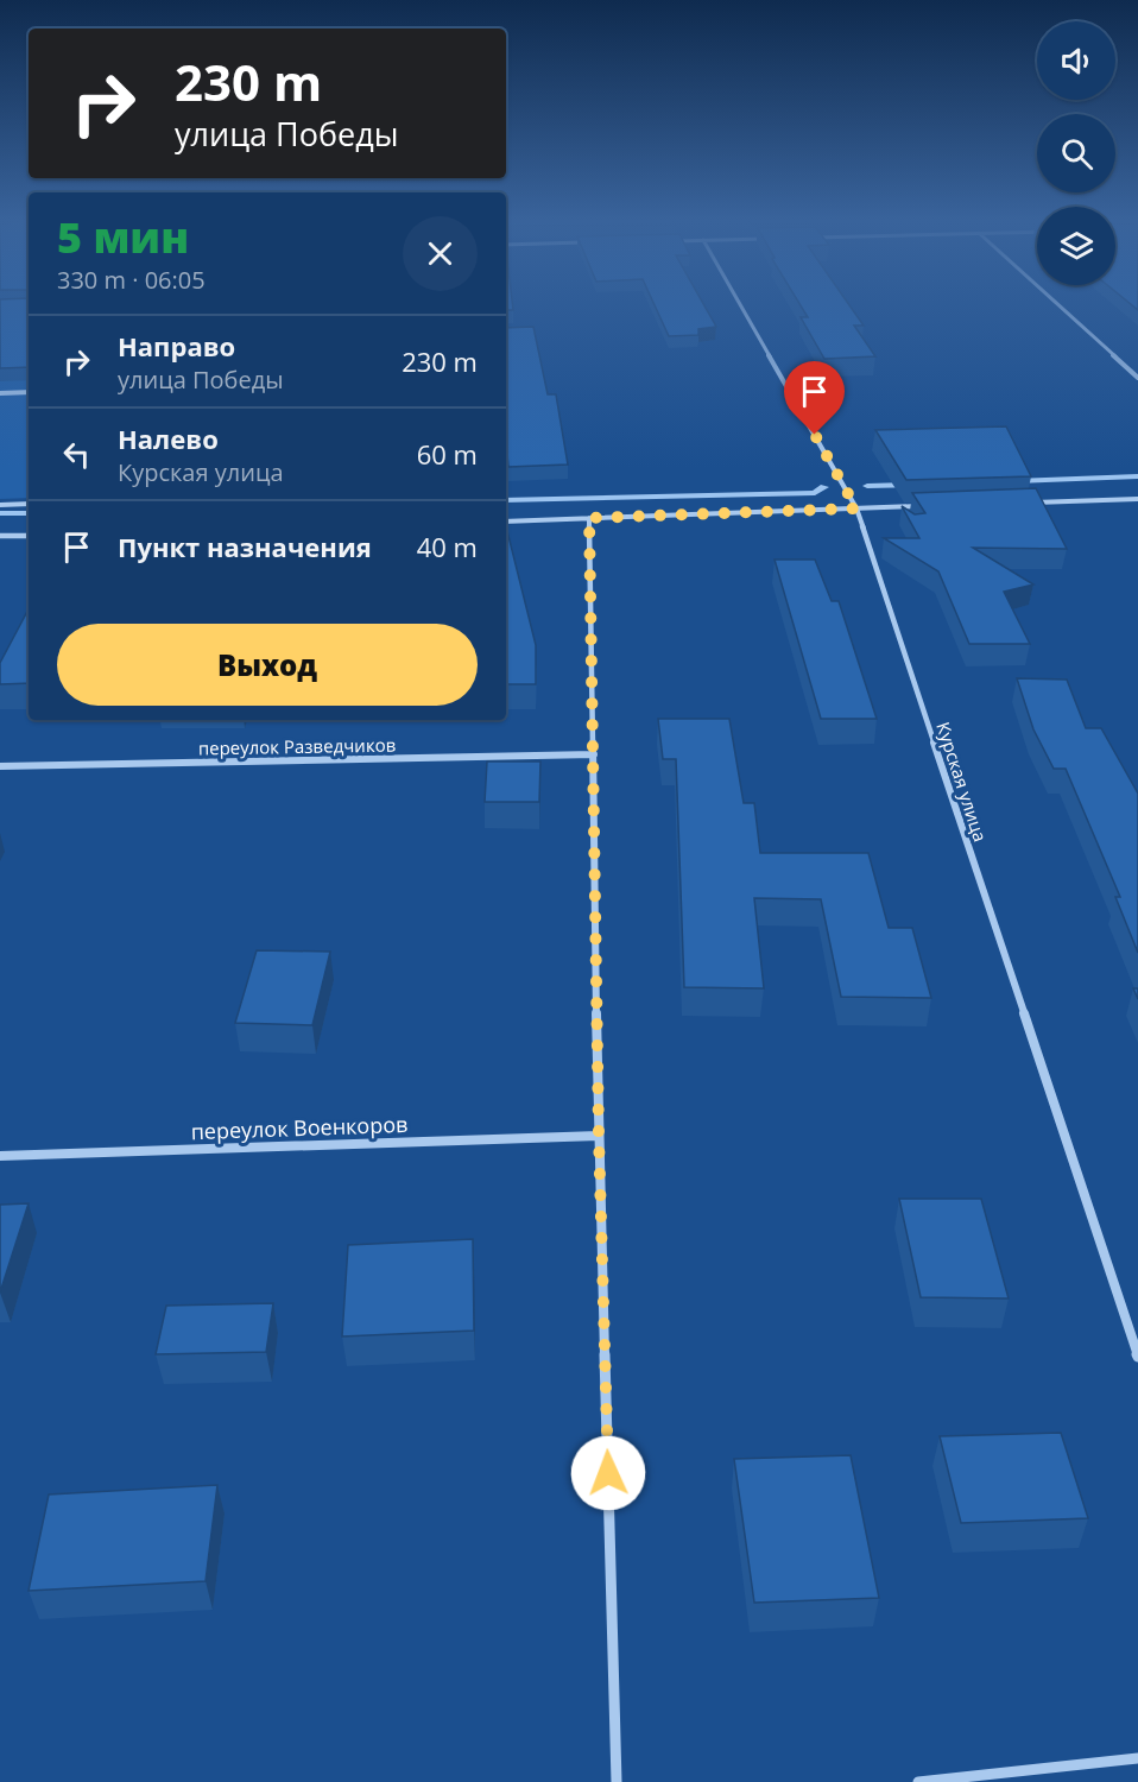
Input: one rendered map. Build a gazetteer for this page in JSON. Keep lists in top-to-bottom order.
{
  "streets": {
    "street": ["переулок Разведчиков", "Курская улица", "переулок Военкоров"]
  },
  "page": {
    "turn": ["230 m", "улица Победы"],
    "heading": ["5 мин", "330 m · 06:05"],
    "list": [
      {
        "name": "Направо",
        "note": "улица Победы",
        "value": "230 m"
      },
      {
        "name": "Налево",
        "note": "Курская улица",
        "value": "60 m"
      },
      {
        "name": "Пункт назначения",
        "value": "40 m"
      }
    ],
    "buttons": "Выход"
  }
}
